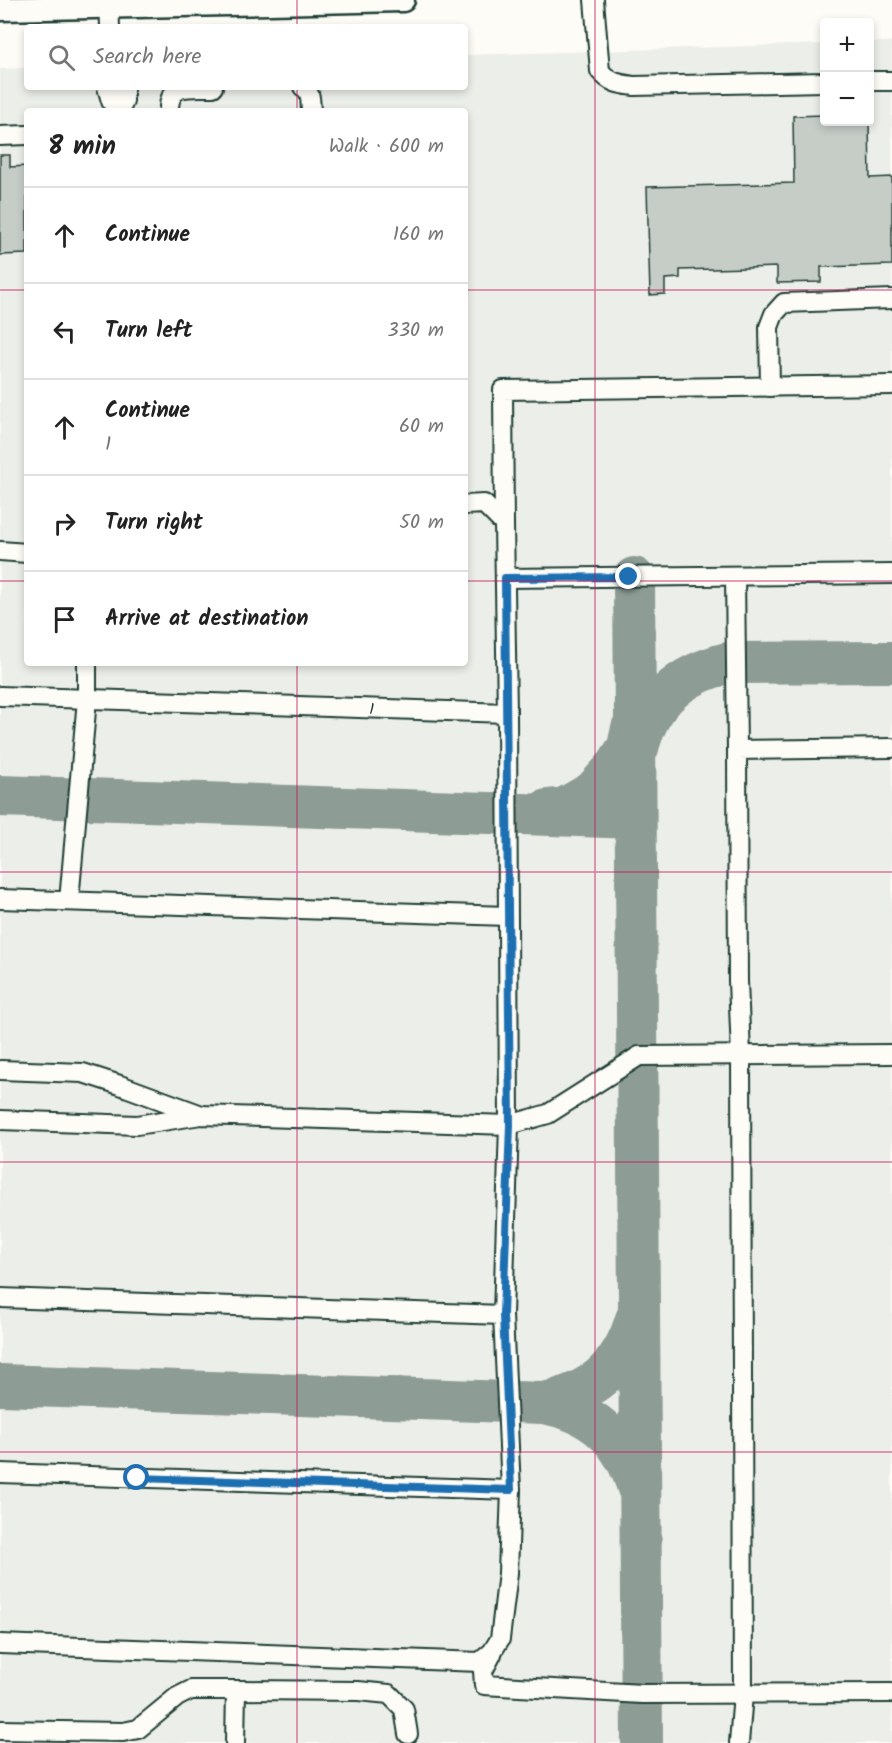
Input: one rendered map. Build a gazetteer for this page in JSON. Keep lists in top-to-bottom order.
{
  "streets": {
    "lane": ["1"]
  },
  "page": {
    "map_buttons": ["+", "−"],
    "search": "Search here",
    "heading": ["8 min", "Walk · 600 m"],
    "list": [
      ["Continue", "160 m"],
      ["Turn left", "330 m"],
      ["Continue", "1", "60 m"],
      ["Turn right", "50 m"],
      "Arrive at destination"
    ]
  }
}
